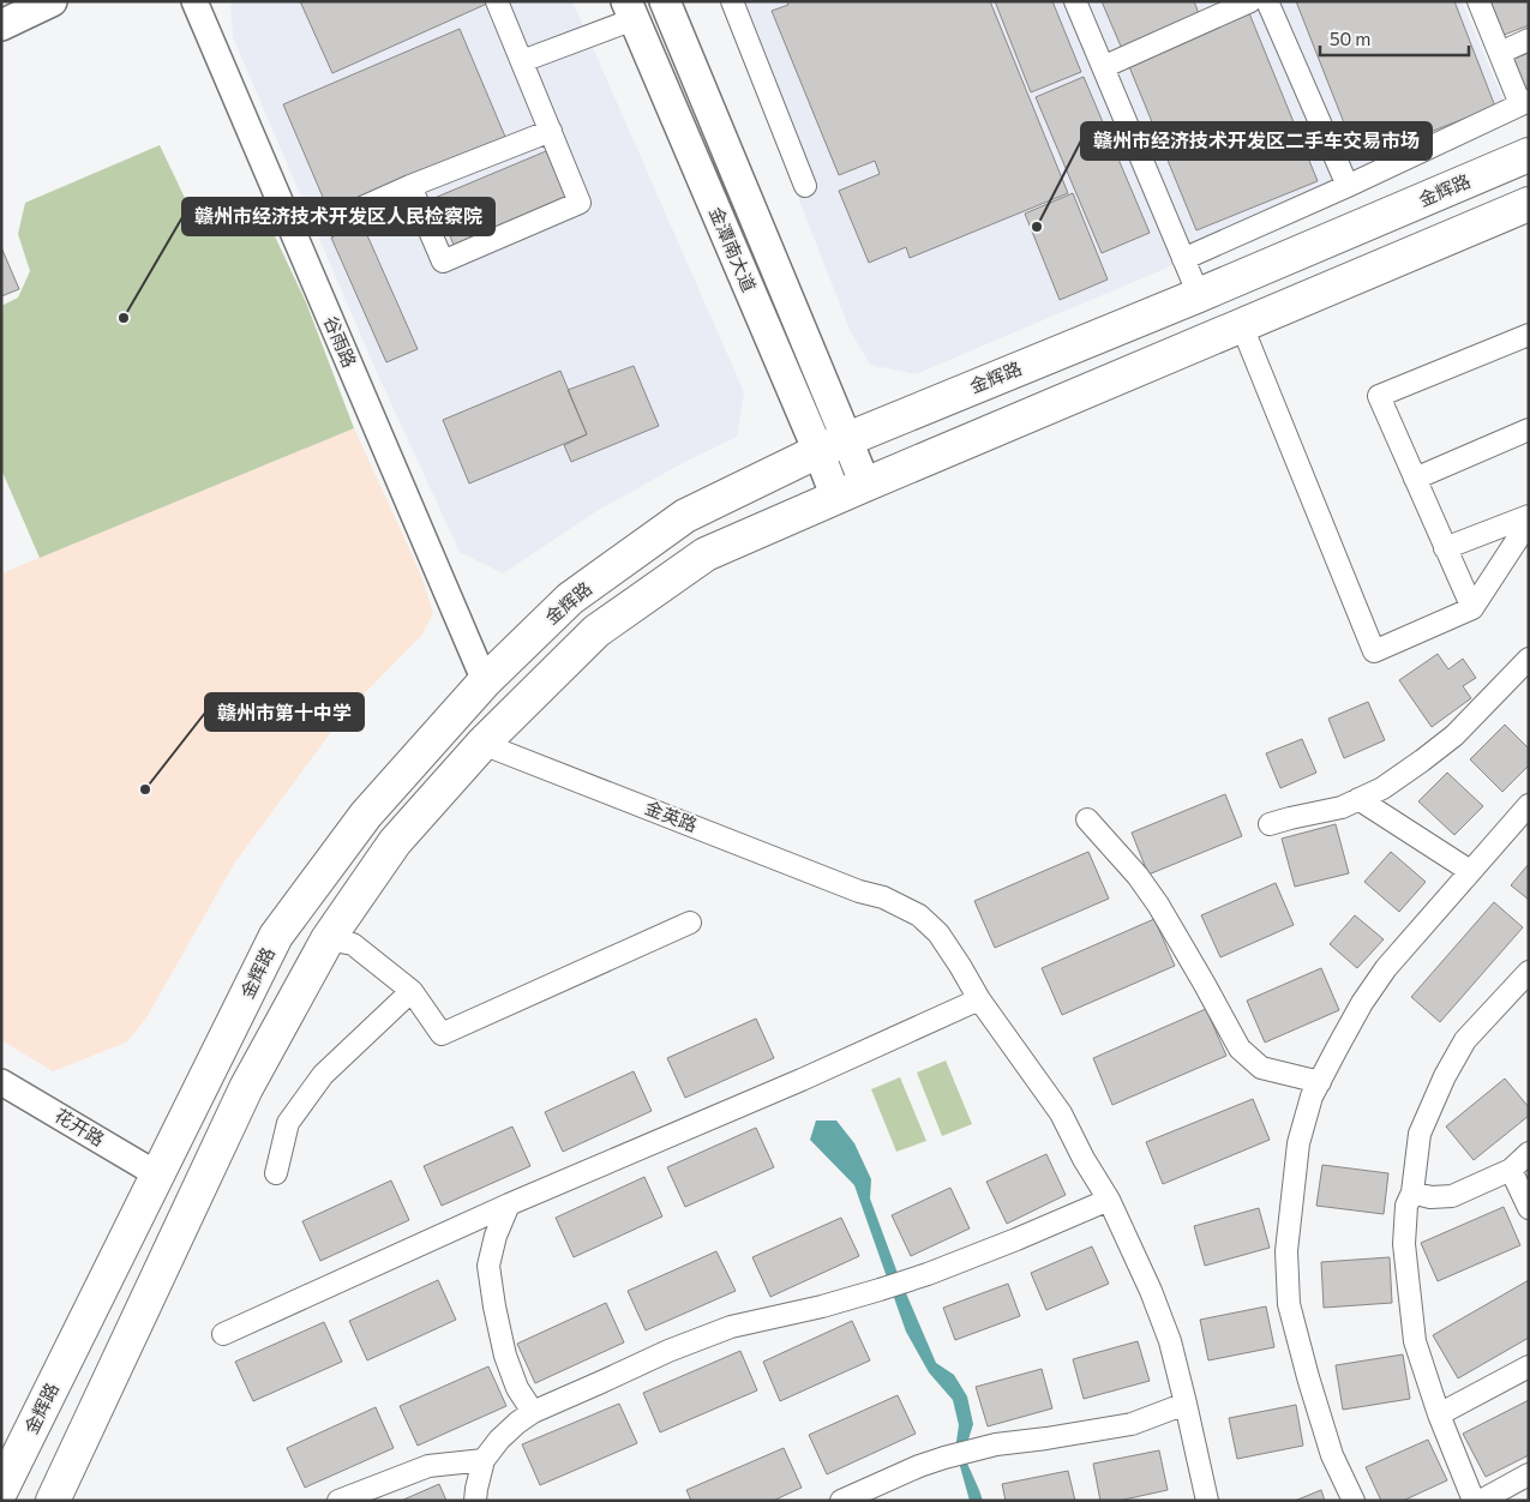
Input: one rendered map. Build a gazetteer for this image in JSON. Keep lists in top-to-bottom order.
{
  "streets": {
    "main road": ["金辉路", "金潭南大道"],
    "street": ["谷雨路", "金英路", "花开路"]
  },
  "crossings": [
    ["金辉路", "金潭南大道"],
    ["金辉路", "谷雨路"],
    ["金辉路", "花开路"]
  ],
  "places": ["赣州市经济技术开发区二手车交易市场", "赣州市经济技术开发区人民检察院", "赣州市第十中学"],
  "scale_bar": "50 m"
}
